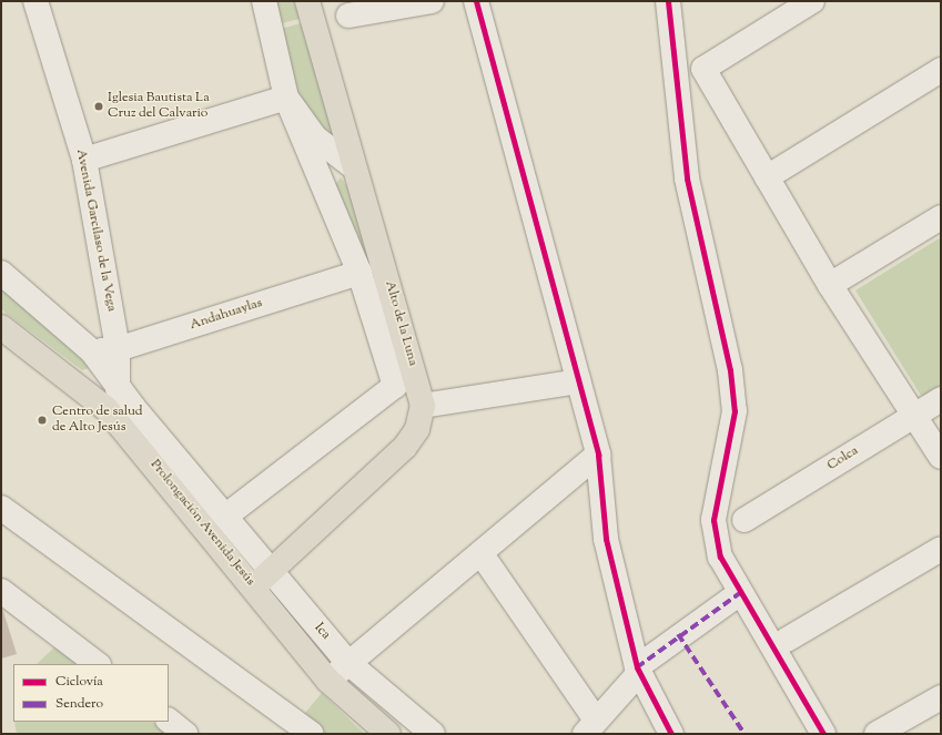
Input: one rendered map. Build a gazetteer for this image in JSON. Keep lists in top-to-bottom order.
{
  "streets": {
    "main road": ["Alto de la Luna", "Prolongación Avenida Jesús"],
    "street": [
      "Avenida Garcilaso de la Vega",
      "Andahuaylas",
      "Colca",
      "Ica"
    ]
  },
  "crossings": [
    ["Avenida Garcilaso de la Vega", "Andahuaylas"],
    ["Avenida Garcilaso de la Vega", "Ica"],
    ["Andahuaylas", "Ica"],
    ["Alto de la Luna", "Prolongación Avenida Jesús"],
    ["Alto de la Luna", "Ica"],
    ["Prolongación Avenida Jesús", "Ica"]
  ],
  "places": ["Iglesia Bautista La Cruz del Calvario", "Centro de salud de Alto Jesús"],
  "legend": ["Ciclovía", "Sendero"]
}
